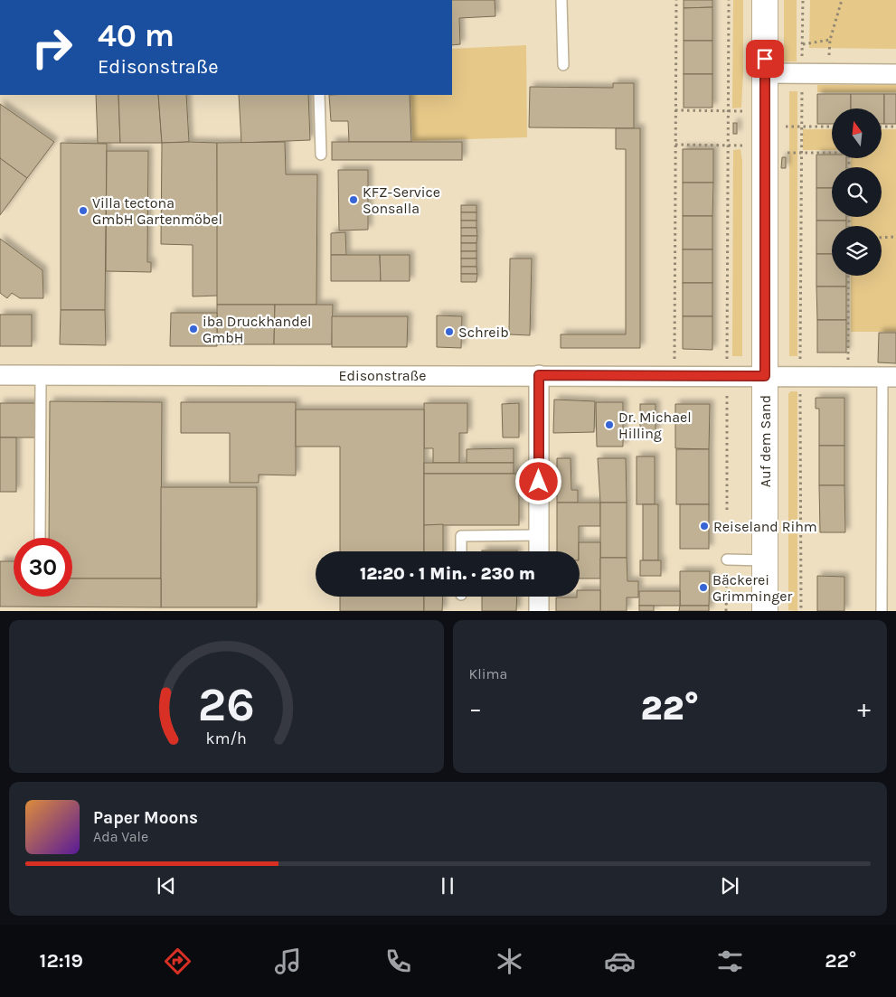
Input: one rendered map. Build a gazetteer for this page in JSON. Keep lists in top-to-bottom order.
{
  "streets": {
    "street": ["Edisonstraße", "Auf dem Sand"]
  },
  "crossings": [
    ["Edisonstraße", "Auf dem Sand"]
  ],
  "places": [
    "KFZ-Service Sonsalla",
    "Villa tectona GmbH Gartenmöbel",
    "iba Druckhandel GmbH",
    "Schreib",
    "Dr. Michael Hilling",
    "Reiseland Rihm",
    "Bäckerei Grimminger"
  ],
  "north": "top",
  "page": {
    "turn": ["40 m", "Edisonstraße"],
    "limit": "30",
    "trip": "12:20 · 1 Min. · 230 m",
    "tile": "Klima",
    "heat": ["−", "22°", "+"],
    "song": ["Paper Moons", "Ada Vale"],
    "tabs": ["12:19", "22°"],
    "gauge": ["26", "km/h"]
  }
}
